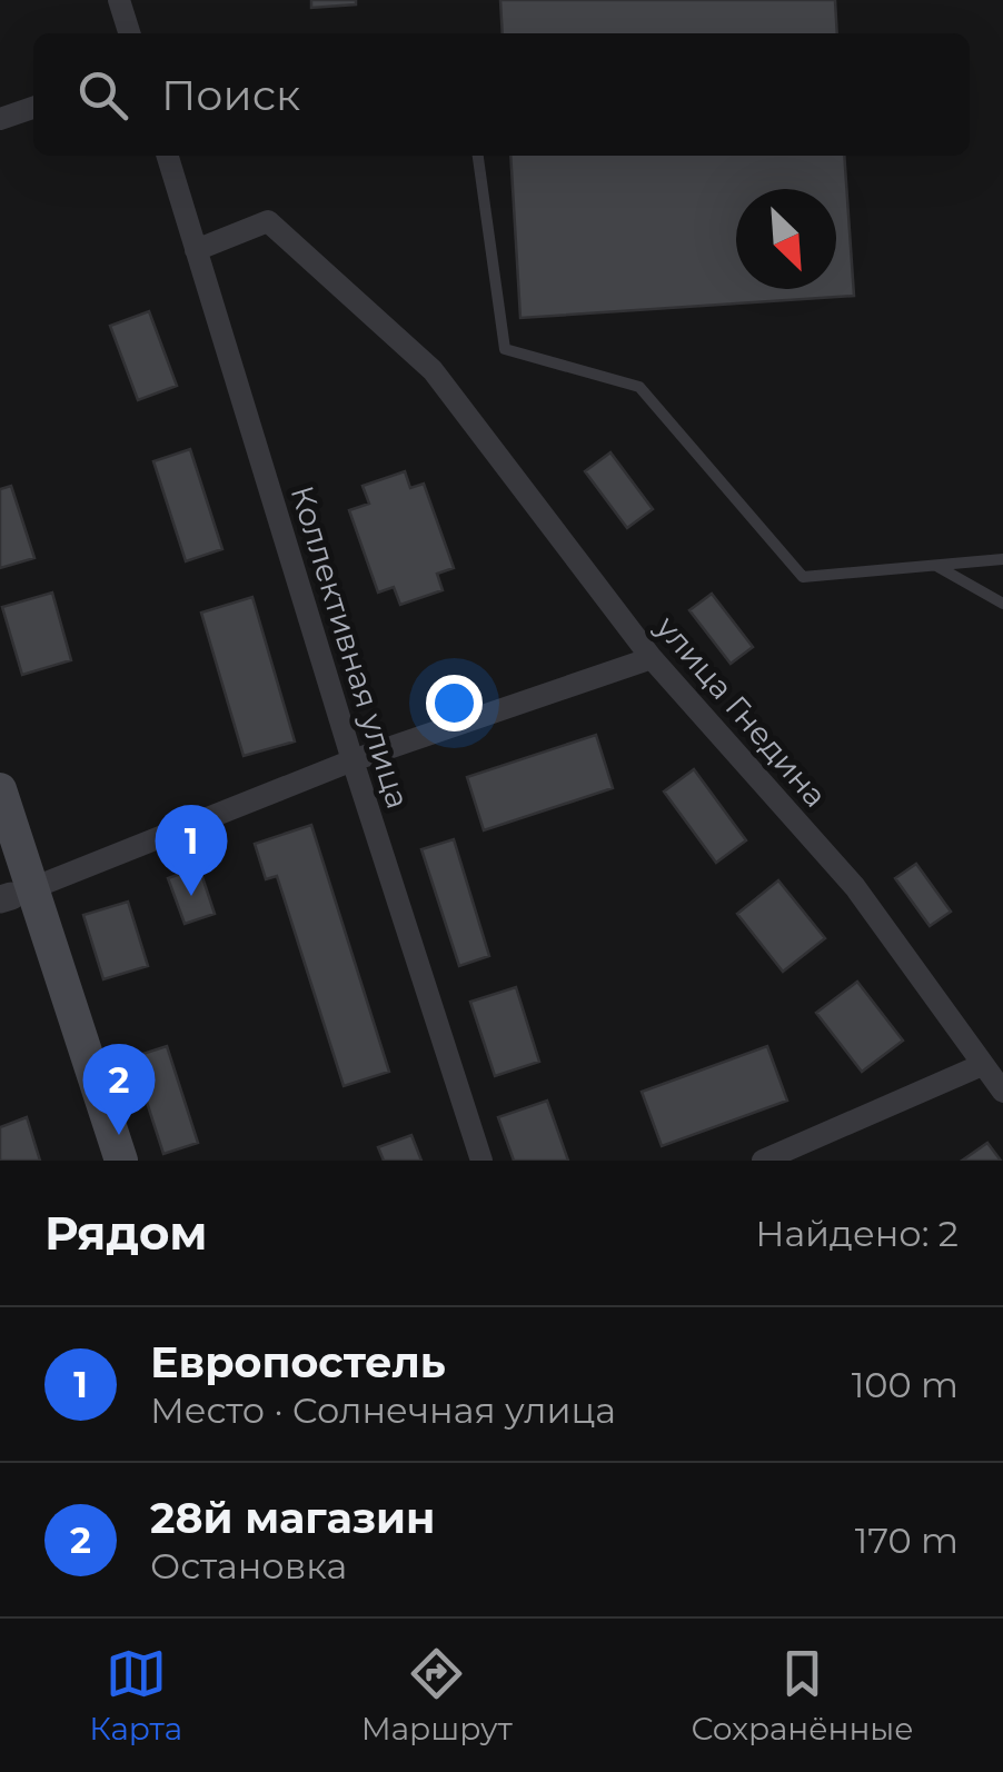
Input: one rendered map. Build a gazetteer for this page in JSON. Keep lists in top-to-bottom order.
{
  "streets": {
    "street": ["Коллективная улица", "улица Гнедина"]
  },
  "crossings": [
    ["Коллективная улица", "улица Гнедина"]
  ],
  "north": "bottom right",
  "page": {
    "search": "Поиск",
    "pins": ["1", "2"],
    "heading": ["Рядом", "Найдено: 2"],
    "list": [
      {
        "mark": "1",
        "name": "Европостель",
        "note": "Место · Солнечная улица",
        "value": "100 m"
      },
      {
        "mark": "2",
        "name": "28й магазин",
        "note": "Остановка",
        "value": "170 m"
      }
    ],
    "nav": ["Карта", "Маршрут", "Сохранённые"]
  }
}
